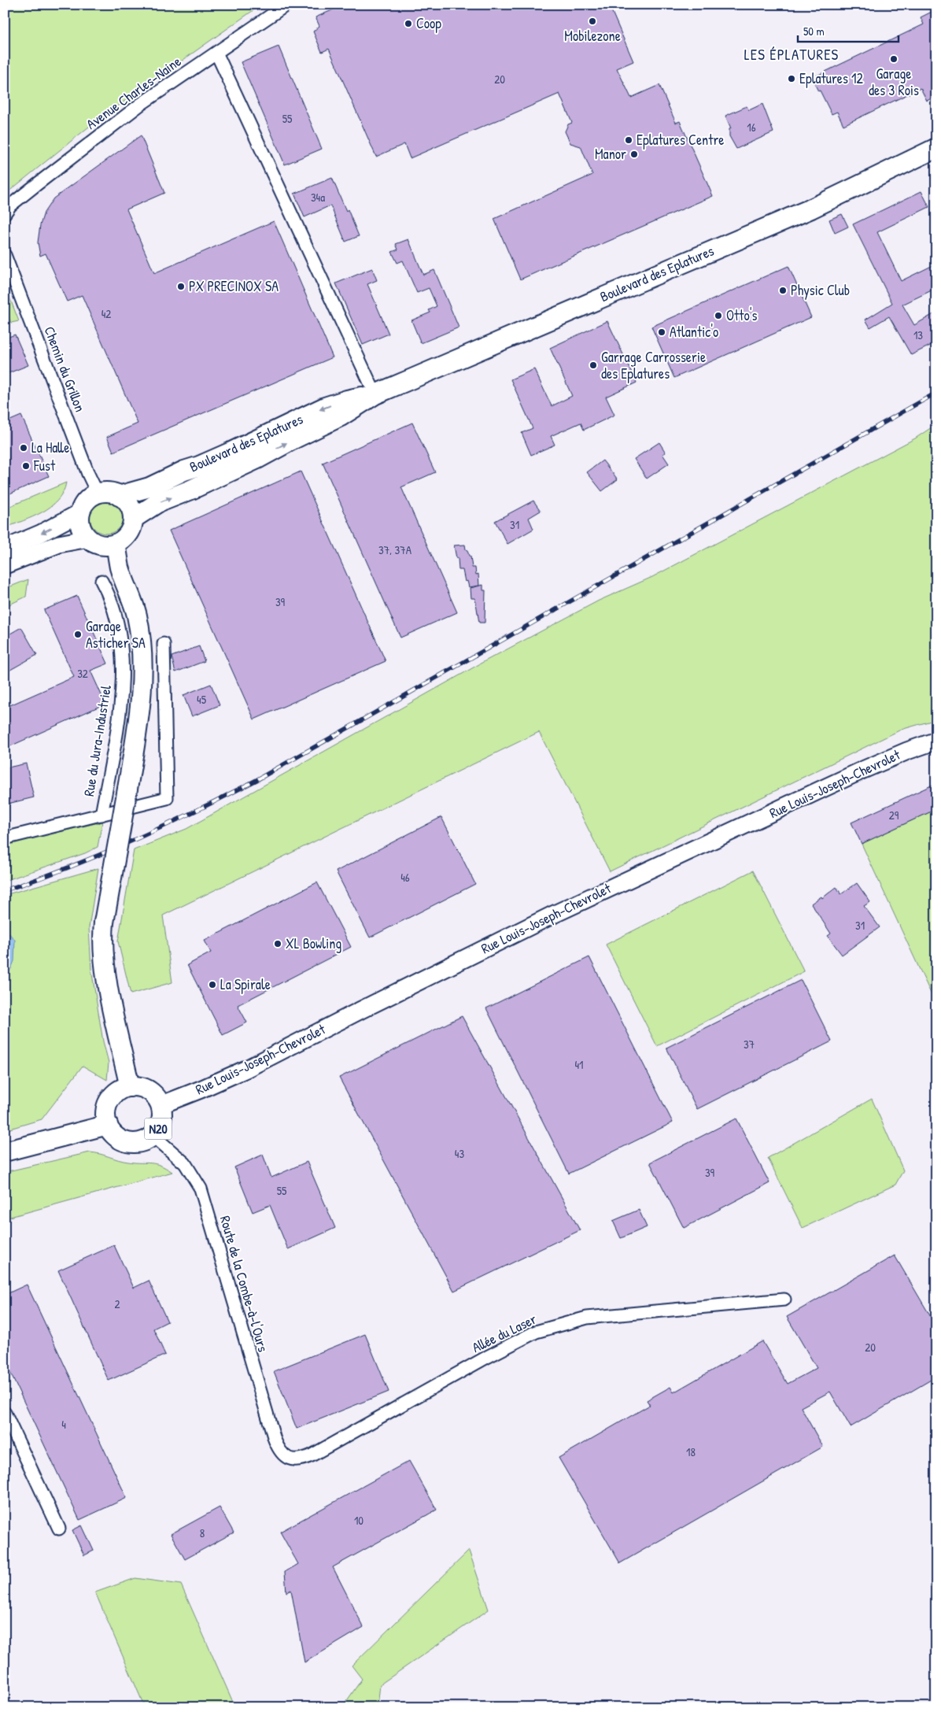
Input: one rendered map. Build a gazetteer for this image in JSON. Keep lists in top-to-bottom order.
{
  "streets": {
    "main road": ["Boulevard des Eplatures", "Rue Louis-Joseph-Chevrolet", "N20"],
    "street": [
      "Avenue Charles-Naine",
      "Chemin du Grillon",
      "Rue du Jura-Industriel",
      "Route de la Combe-à-l'Ours",
      "Allée du Laser"
    ]
  },
  "crossings": [
    ["Boulevard des Eplatures", "Chemin du Grillon"],
    ["Rue Louis-Joseph-Chevrolet", "N20"],
    ["Rue Louis-Joseph-Chevrolet", "Route de la Combe-à-l'Ours"],
    ["N20", "Route de la Combe-à-l'Ours"],
    ["Route de la Combe-à-l'Ours", "Allée du Laser"]
  ],
  "districts": ["LES ÉPLATURES"],
  "places": [
    "Mobilezone",
    "Coop",
    "Garage des 3 Rois",
    "Eplatures 12",
    "Eplatures Centre",
    "Manor",
    "PX PRECINOX SA",
    "Physic Club",
    "Otto's",
    "Atlantic'o",
    "Garrage Carrosserie des Eplatures",
    "La Halle",
    "Fust",
    "Garage Asticher SA",
    "XL Bowling",
    "La Spirale"
  ],
  "house_numbers": [
    "20",
    "55",
    "16",
    "34a",
    "42",
    "13",
    "31",
    "37, 37A",
    "39",
    "32",
    "45",
    "29",
    "46",
    "31",
    "37",
    "41",
    "43",
    "39",
    "55",
    "2",
    "20",
    "4",
    "18",
    "10",
    "8"
  ],
  "scale_bar": "50 m"
}
